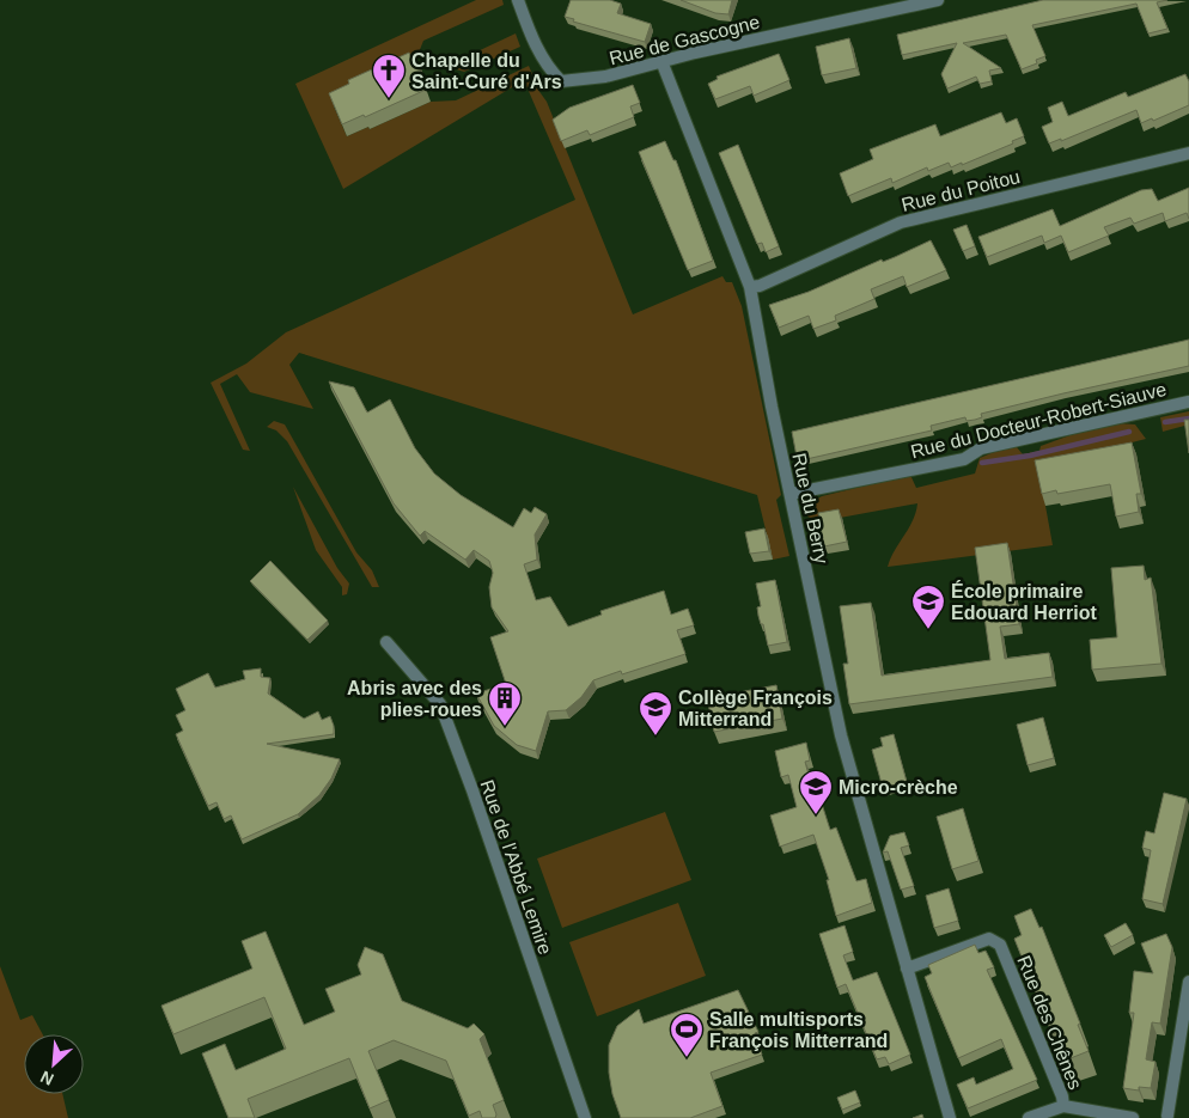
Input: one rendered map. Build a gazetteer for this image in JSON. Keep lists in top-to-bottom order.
{
  "streets": {
    "street": [
      "Rue de Gascogne",
      "Rue du Poitou",
      "Rue du Docteur-Robert-Siauve",
      "Rue du Berry",
      "Rue de l'Abbé Lemire",
      "Rue des Chênes"
    ]
  },
  "crossings": [
    ["Rue de Gascogne", "Rue du Berry"],
    ["Rue du Poitou", "Rue du Berry"],
    ["Rue du Docteur-Robert-Siauve", "Rue du Berry"],
    ["Rue du Berry", "Rue des Chênes"]
  ],
  "places": {
    "church": ["Chapelle du Saint-Curé d'Ars"],
    "school or university": ["École primaire Edouard Herriot", "Collège François Mitterrand", "Micro-crèche"],
    "building": ["Abris avec des plies-roues"],
    "sports": ["Salle multisports François Mitterrand"]
  },
  "north": "bottom left"
}
